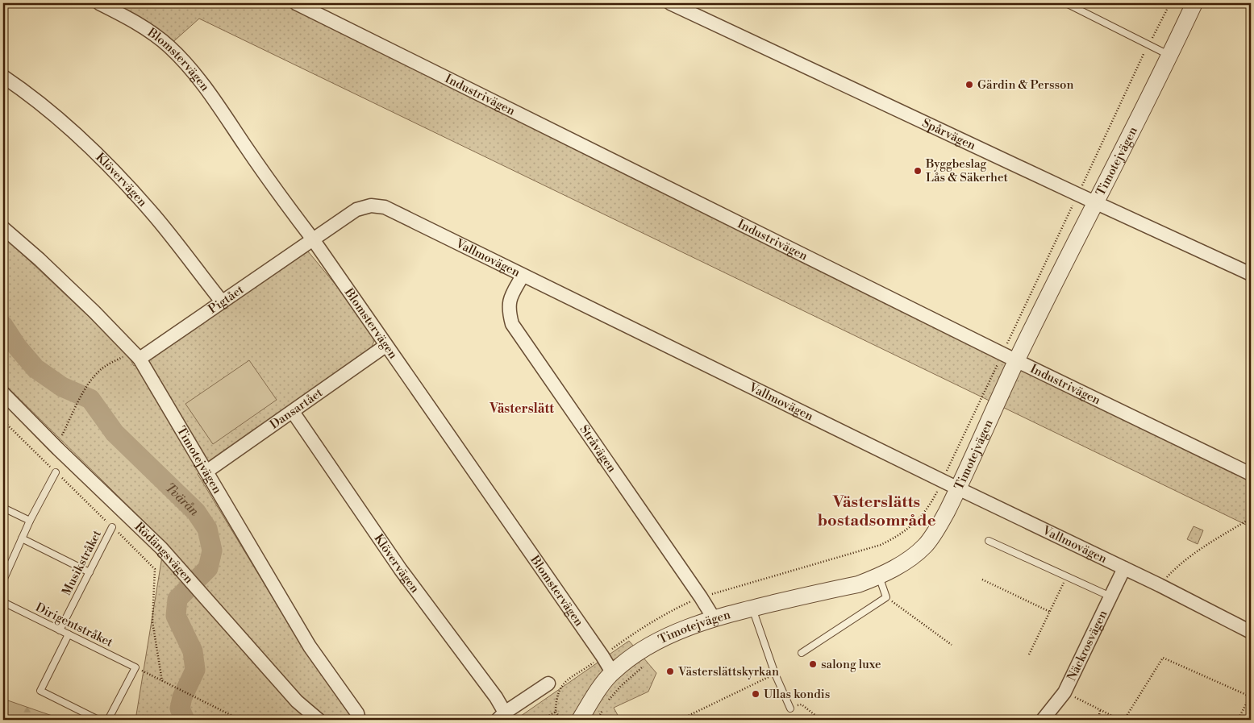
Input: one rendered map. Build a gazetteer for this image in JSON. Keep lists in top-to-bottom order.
{
  "streets": {
    "street": [
      "Blomstervägen",
      "Industrivägen",
      "Spårvägen",
      "Timotejvägen",
      "Klövervägen",
      "Vallmovägen",
      "Pigtået",
      "Dansartået",
      "Stråvägen",
      "Rödängsvägen",
      "Näckrosvägen"
    ],
    "lane": ["Musikstråket", "Dirigentstråket"]
  },
  "crossings": [
    ["Blomstervägen", "Timotejvägen"],
    ["Blomstervägen", "Vallmovägen"],
    ["Blomstervägen", "Pigtået"],
    ["Blomstervägen", "Dansartået"],
    ["Industrivägen", "Timotejvägen"],
    ["Spårvägen", "Timotejvägen"],
    ["Timotejvägen", "Vallmovägen"],
    ["Timotejvägen", "Pigtået"],
    ["Timotejvägen", "Dansartået"],
    ["Timotejvägen", "Stråvägen"],
    ["Klövervägen", "Pigtået"],
    ["Klövervägen", "Dansartået"],
    ["Vallmovägen", "Pigtået"],
    ["Vallmovägen", "Stråvägen"],
    ["Vallmovägen", "Näckrosvägen"],
    ["Musikstråket", "Dirigentstråket"]
  ],
  "districts": ["Västerslätt", "Västerslätts bostadsområde"],
  "water": ["Tvärån"],
  "places": [
    "Gärdin & Persson",
    "Byggbeslag Lås & Säkerhet",
    "salong luxe",
    "Västerslättskyrkan",
    "Ullas kondis"
  ]
}
